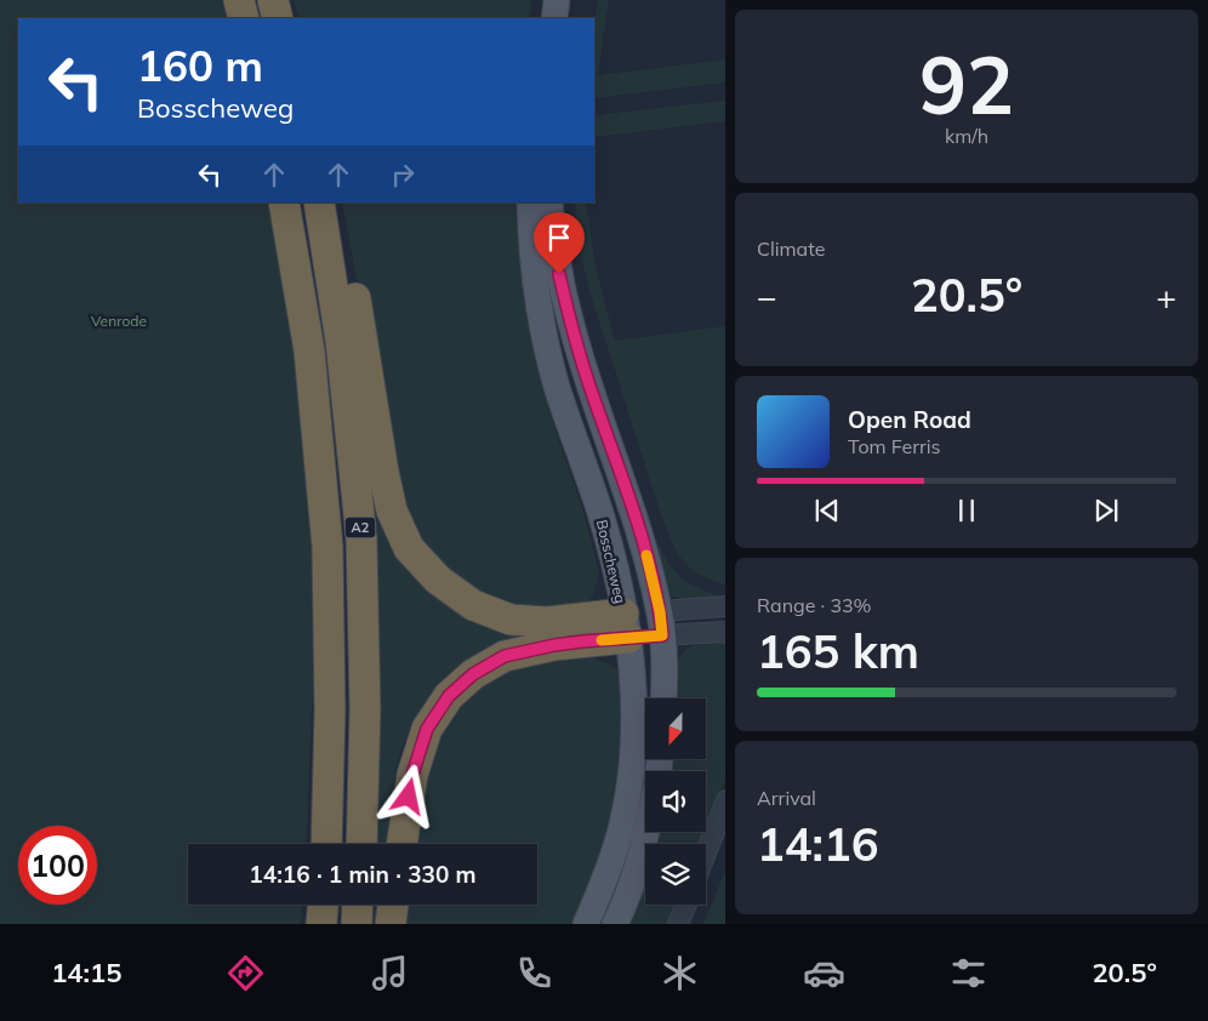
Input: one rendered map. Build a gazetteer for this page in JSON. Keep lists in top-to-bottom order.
{
  "streets": {
    "highway": ["A2"],
    "main road": ["Bosscheweg"]
  },
  "crossings": [
    ["A2", "Bosscheweg"]
  ],
  "parks": ["Venrode"],
  "north": "bottom",
  "page": {
    "tile": [
      ["92", "km/h"],
      "Climate",
      ["Range · 33%", "165 km"],
      ["Arrival", "14:16"]
    ],
    "turn": ["160 m", "Bosscheweg"],
    "heat": ["−", "20.5°", "+"],
    "song": ["Open Road", "Tom Ferris"],
    "limit": "100",
    "trip": "14:16 · 1 min · 330 m",
    "tabs": ["14:15", "20.5°"]
  }
}
